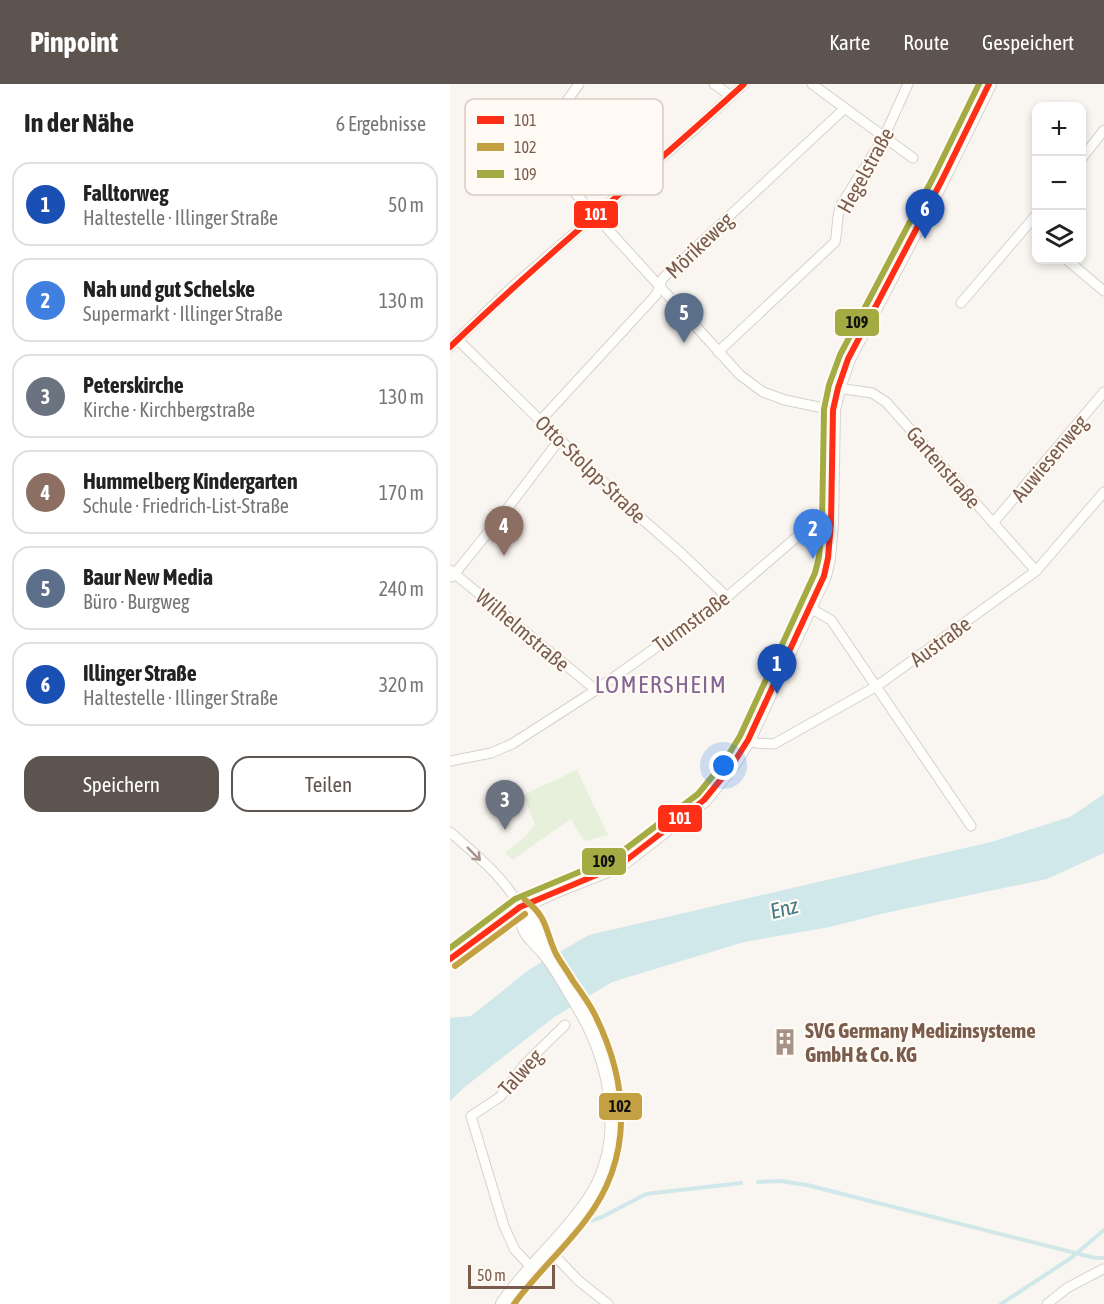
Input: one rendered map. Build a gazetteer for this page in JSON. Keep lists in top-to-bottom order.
{
  "streets": {
    "street": [
      "Hegelstraße",
      "Mörikeweg",
      "Auwiesenweg",
      "Gartenstraße",
      "Otto-Stolpp-Straße",
      "Turmstraße",
      "Wilhelmstraße",
      "Austraße",
      "Talweg"
    ]
  },
  "crossings": [
    ["Mörikeweg", "Otto-Stolpp-Straße"],
    ["Auwiesenweg", "Gartenstraße"],
    ["Gartenstraße", "Austraße"],
    ["Otto-Stolpp-Straße", "Turmstraße"],
    ["Turmstraße", "Wilhelmstraße"]
  ],
  "districts": ["LOMERSHEIM"],
  "water": ["Enz"],
  "places": {
    "building": ["SVG Germany Medizinsysteme GmbH & Co. KG"]
  },
  "lines": ["transit line 101", "transit line 109", "transit line 102"],
  "legend": ["101", "102", "109"],
  "scale_bar": "50 m",
  "page": {
    "header": "Pinpoint",
    "nav": ["Karte", "Route", "Gespeichert"],
    "heading": ["In der Nähe", "6 Ergebnisse"],
    "map_buttons": ["+", "−"],
    "list": [
      {
        "mark": "1",
        "name": "Falltorweg",
        "note": "Haltestelle · Illinger Straße",
        "value": "50 m"
      },
      {
        "mark": "2",
        "name": "Nah und gut Schelske",
        "note": "Supermarkt · Illinger Straße",
        "value": "130 m"
      },
      {
        "mark": "3",
        "name": "Peterskirche",
        "note": "Kirche · Kirchbergstraße",
        "value": "130 m"
      },
      {
        "mark": "4",
        "name": "Hummelberg Kindergarten",
        "note": "Schule · Friedrich-List-Straße",
        "value": "170 m"
      },
      {
        "mark": "5",
        "name": "Baur New Media",
        "note": "Büro · Burgweg",
        "value": "240 m"
      },
      {
        "mark": "6",
        "name": "Illinger Straße",
        "note": "Haltestelle · Illinger Straße",
        "value": "320 m"
      }
    ],
    "pins": [
      "6",
      "5",
      "4",
      "2",
      "1",
      "3"
    ],
    "buttons": ["Speichern", "Teilen"],
    "scale": "50 m"
  }
}
